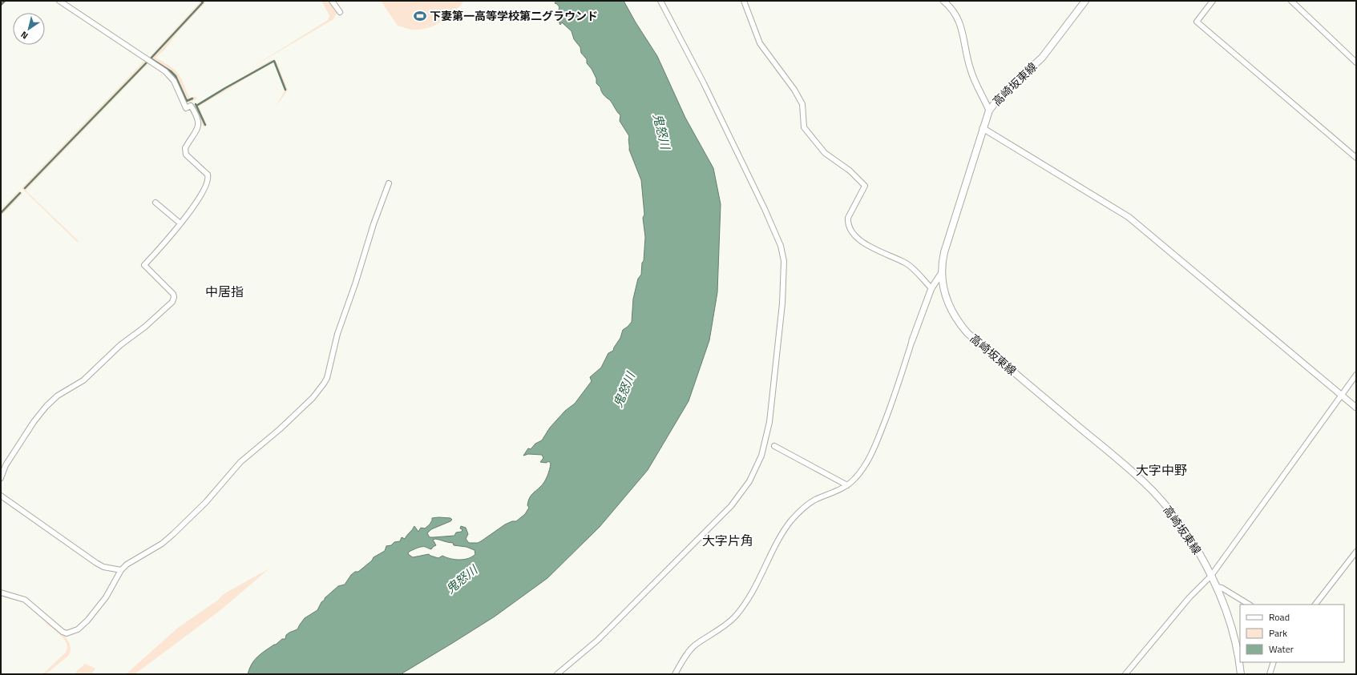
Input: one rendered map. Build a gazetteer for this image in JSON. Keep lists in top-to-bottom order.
{
  "streets": {
    "main road": ["高崎坂東線"]
  },
  "districts": ["中居指", "大字中野", "大字片角"],
  "water": ["鬼怒川"],
  "places": {
    "sports": ["下妻第一高等学校第二グラウンド"]
  },
  "legend": ["Road", "Park", "Water"],
  "north": "bottom left"
}
